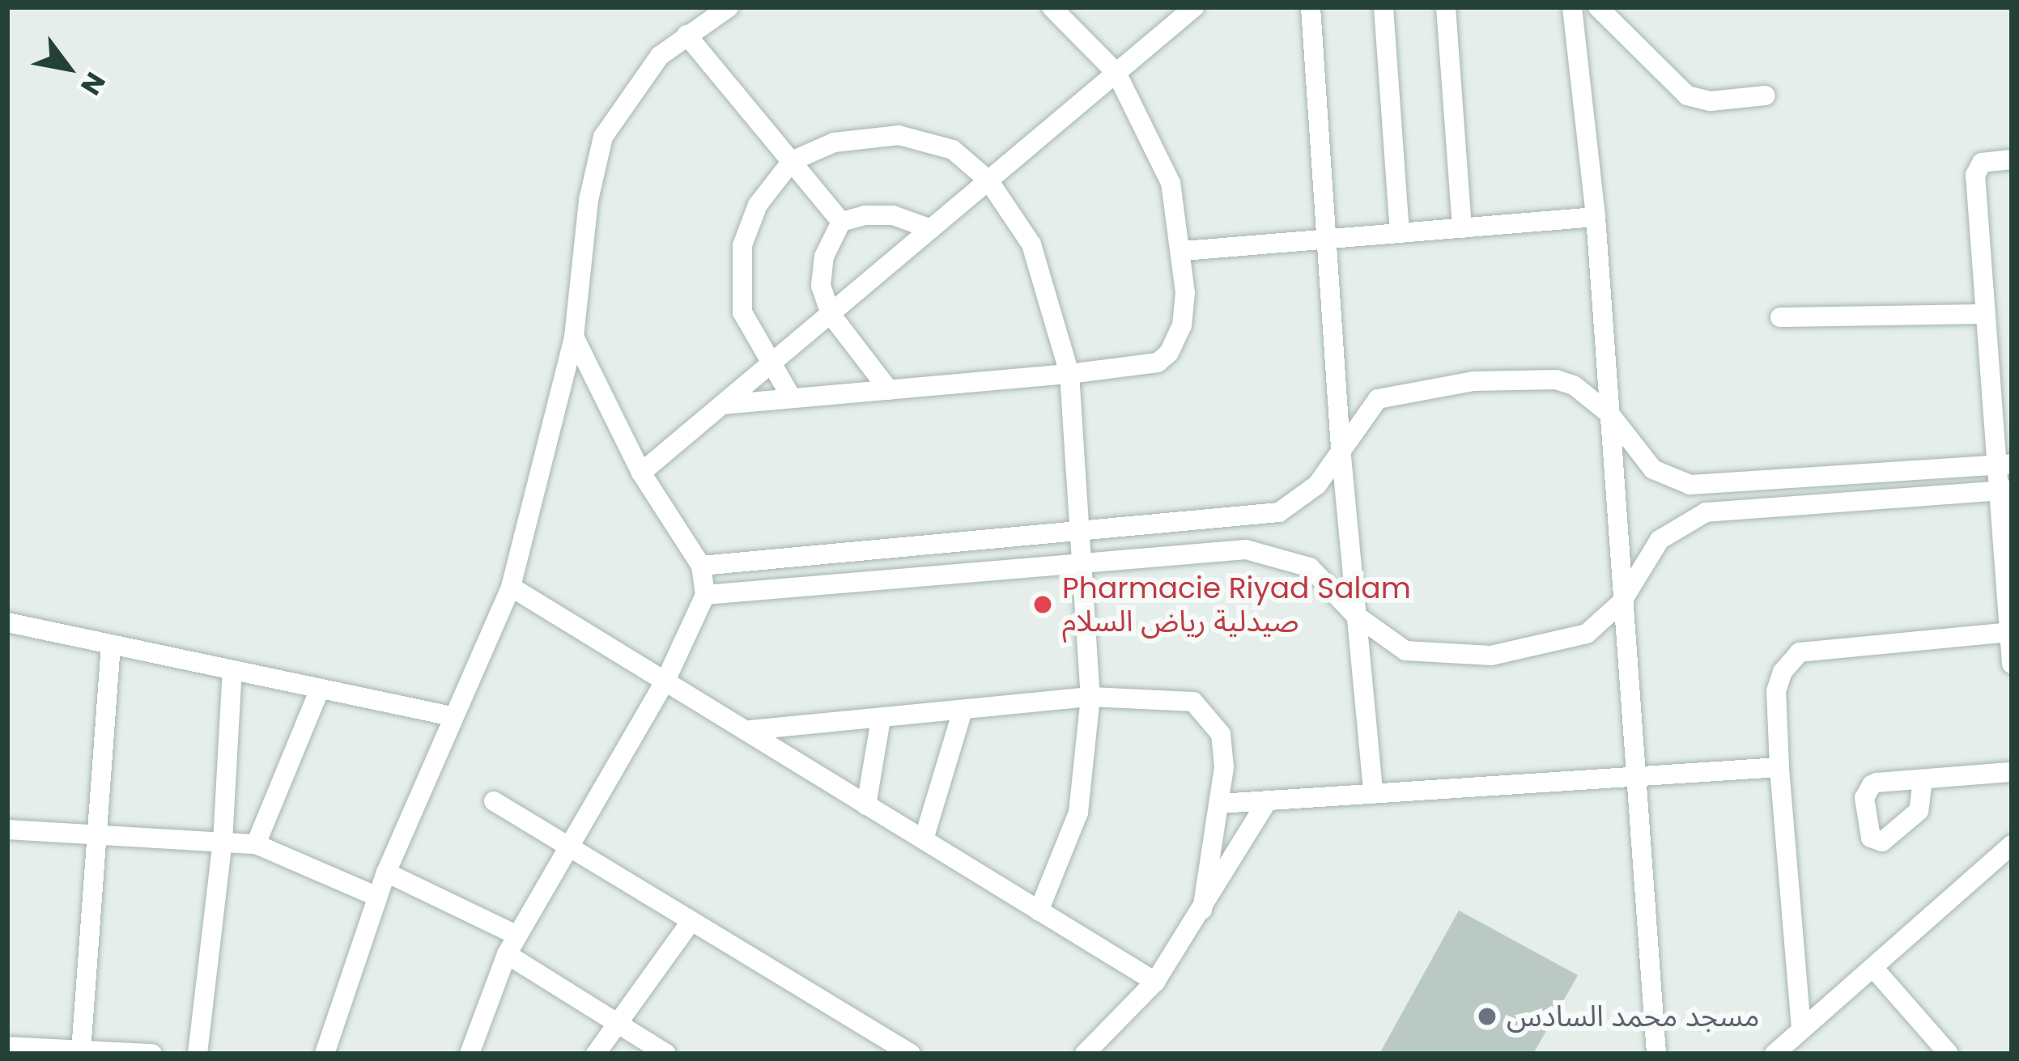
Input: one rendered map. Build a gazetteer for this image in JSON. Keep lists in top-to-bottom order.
{
  "places": ["Pharmacie Riyad Salam صيدلية رياض السلام", "مسجد محمد السادس"],
  "north": "bottom right"
}
